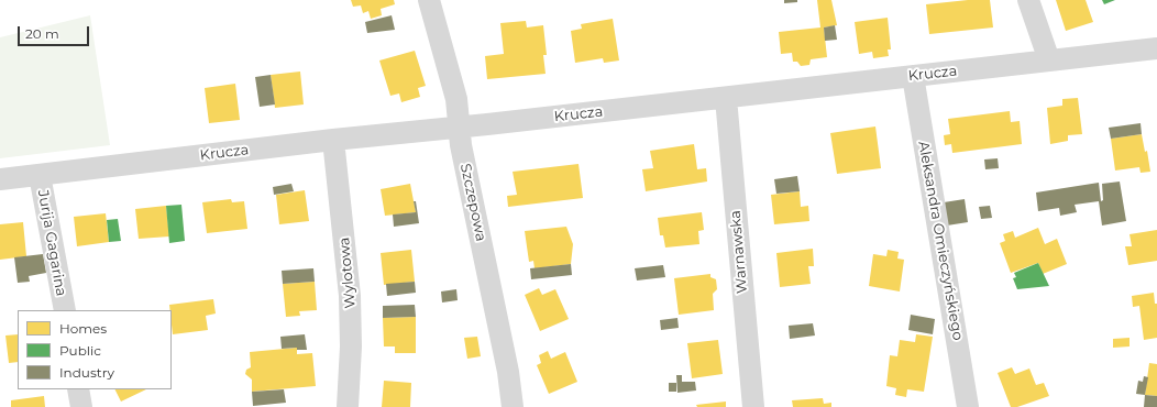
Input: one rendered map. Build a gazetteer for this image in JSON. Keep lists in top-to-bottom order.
{
  "streets": {
    "street": [
      "Krucza",
      "Szczepowa",
      "Aleksandra Omieczyńskiego",
      "Jurija Gagarina",
      "Warnawska",
      "Wylotowa"
    ]
  },
  "crossings": [
    ["Krucza", "Szczepowa"],
    ["Krucza", "Aleksandra Omieczyńskiego"],
    ["Krucza", "Jurija Gagarina"],
    ["Krucza", "Warnawska"],
    ["Krucza", "Wylotowa"]
  ],
  "legend": ["Homes", "Public", "Industry"],
  "scale_bar": "20 m"
}
